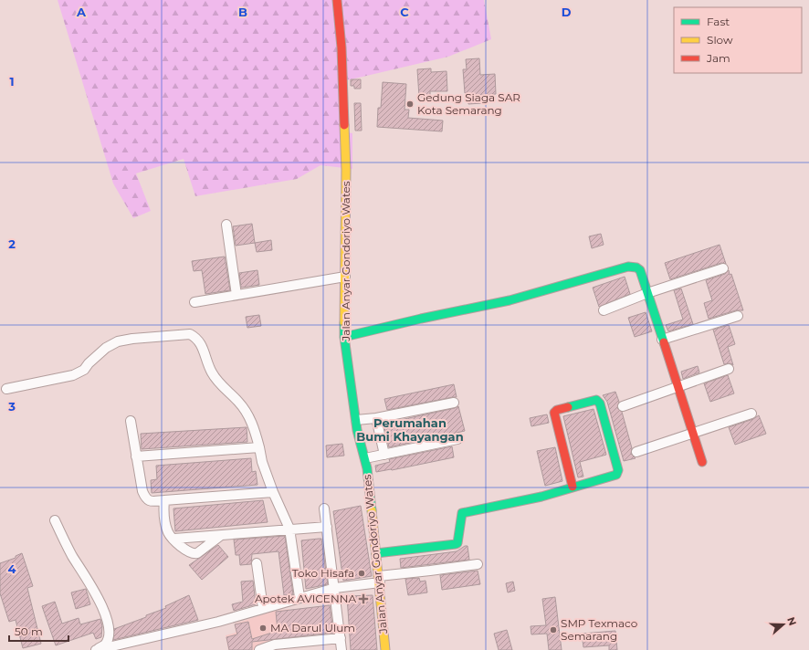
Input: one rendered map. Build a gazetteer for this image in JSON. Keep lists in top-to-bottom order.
{
  "streets": {
    "street": ["Jalan Anyar Gondoriyo Wates"]
  },
  "districts": ["Perumahan Bumi Khayangan"],
  "places": {
    "other": [
      "Gedung Siaga SAR Kota Semarang",
      "Toko Hisafa",
      "MA Darul Ulum",
      "SMP Texmaco Semarang"
    ],
    "health": ["Apotek AVICENNA"]
  },
  "legend": ["Fast", "Slow", "Jam"],
  "scale_bar": "50 m",
  "north": "right",
  "grid": {
    "columns": [
      "A",
      "B",
      "C",
      "D"
    ],
    "rows": [
      "1",
      "2",
      "3",
      "4"
    ]
  }
}
